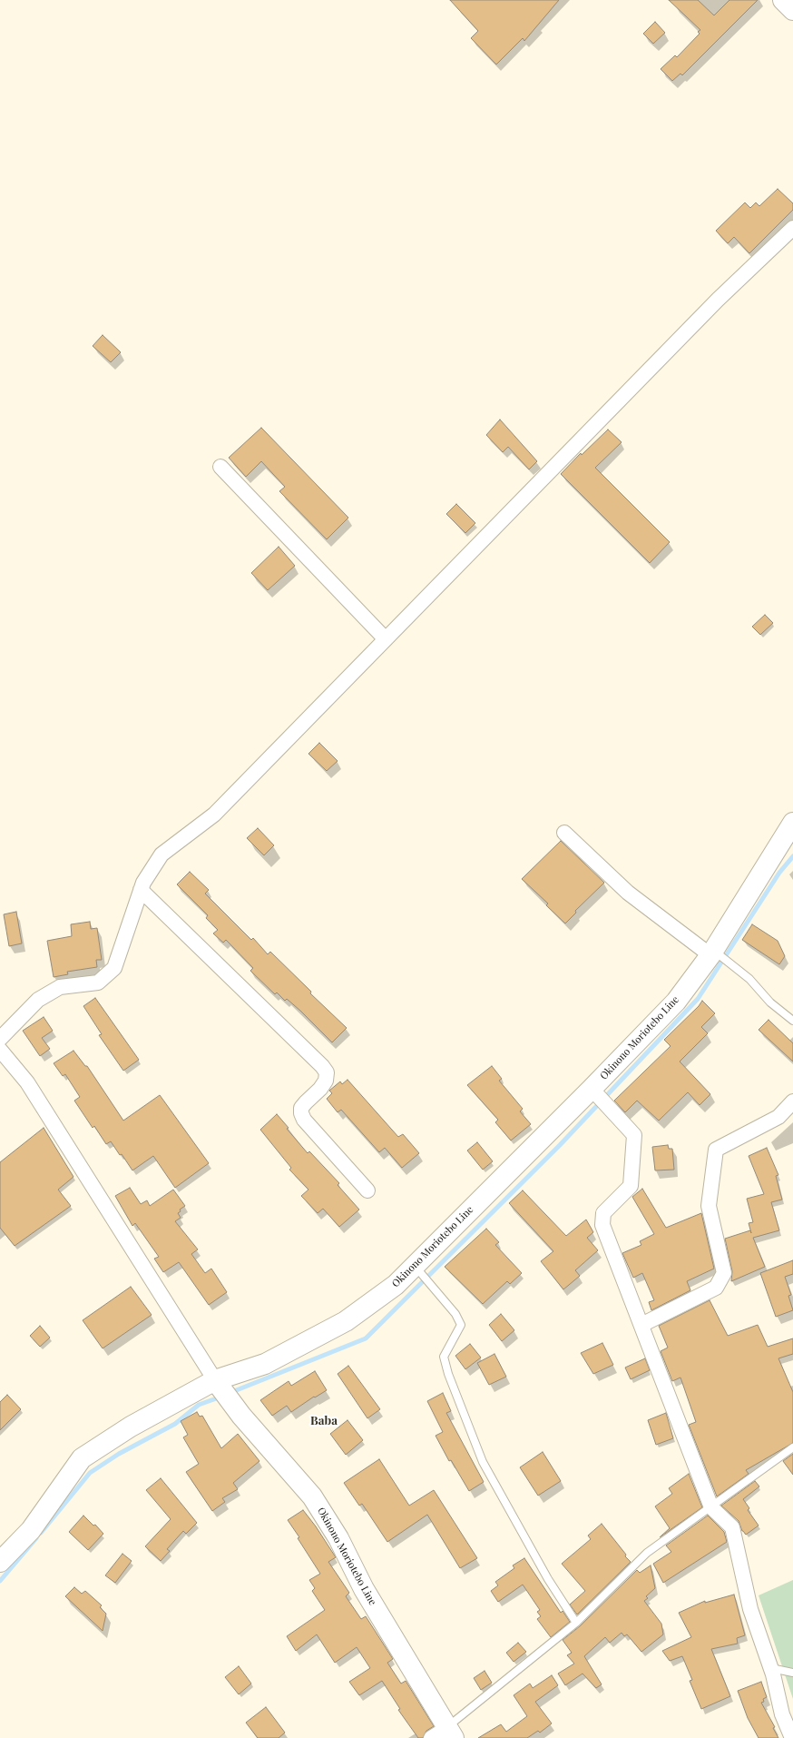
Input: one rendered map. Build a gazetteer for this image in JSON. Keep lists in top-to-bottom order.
{
  "streets": {
    "main road": ["Okinono Moriotebo Line"]
  },
  "districts": ["Baba"]
}
